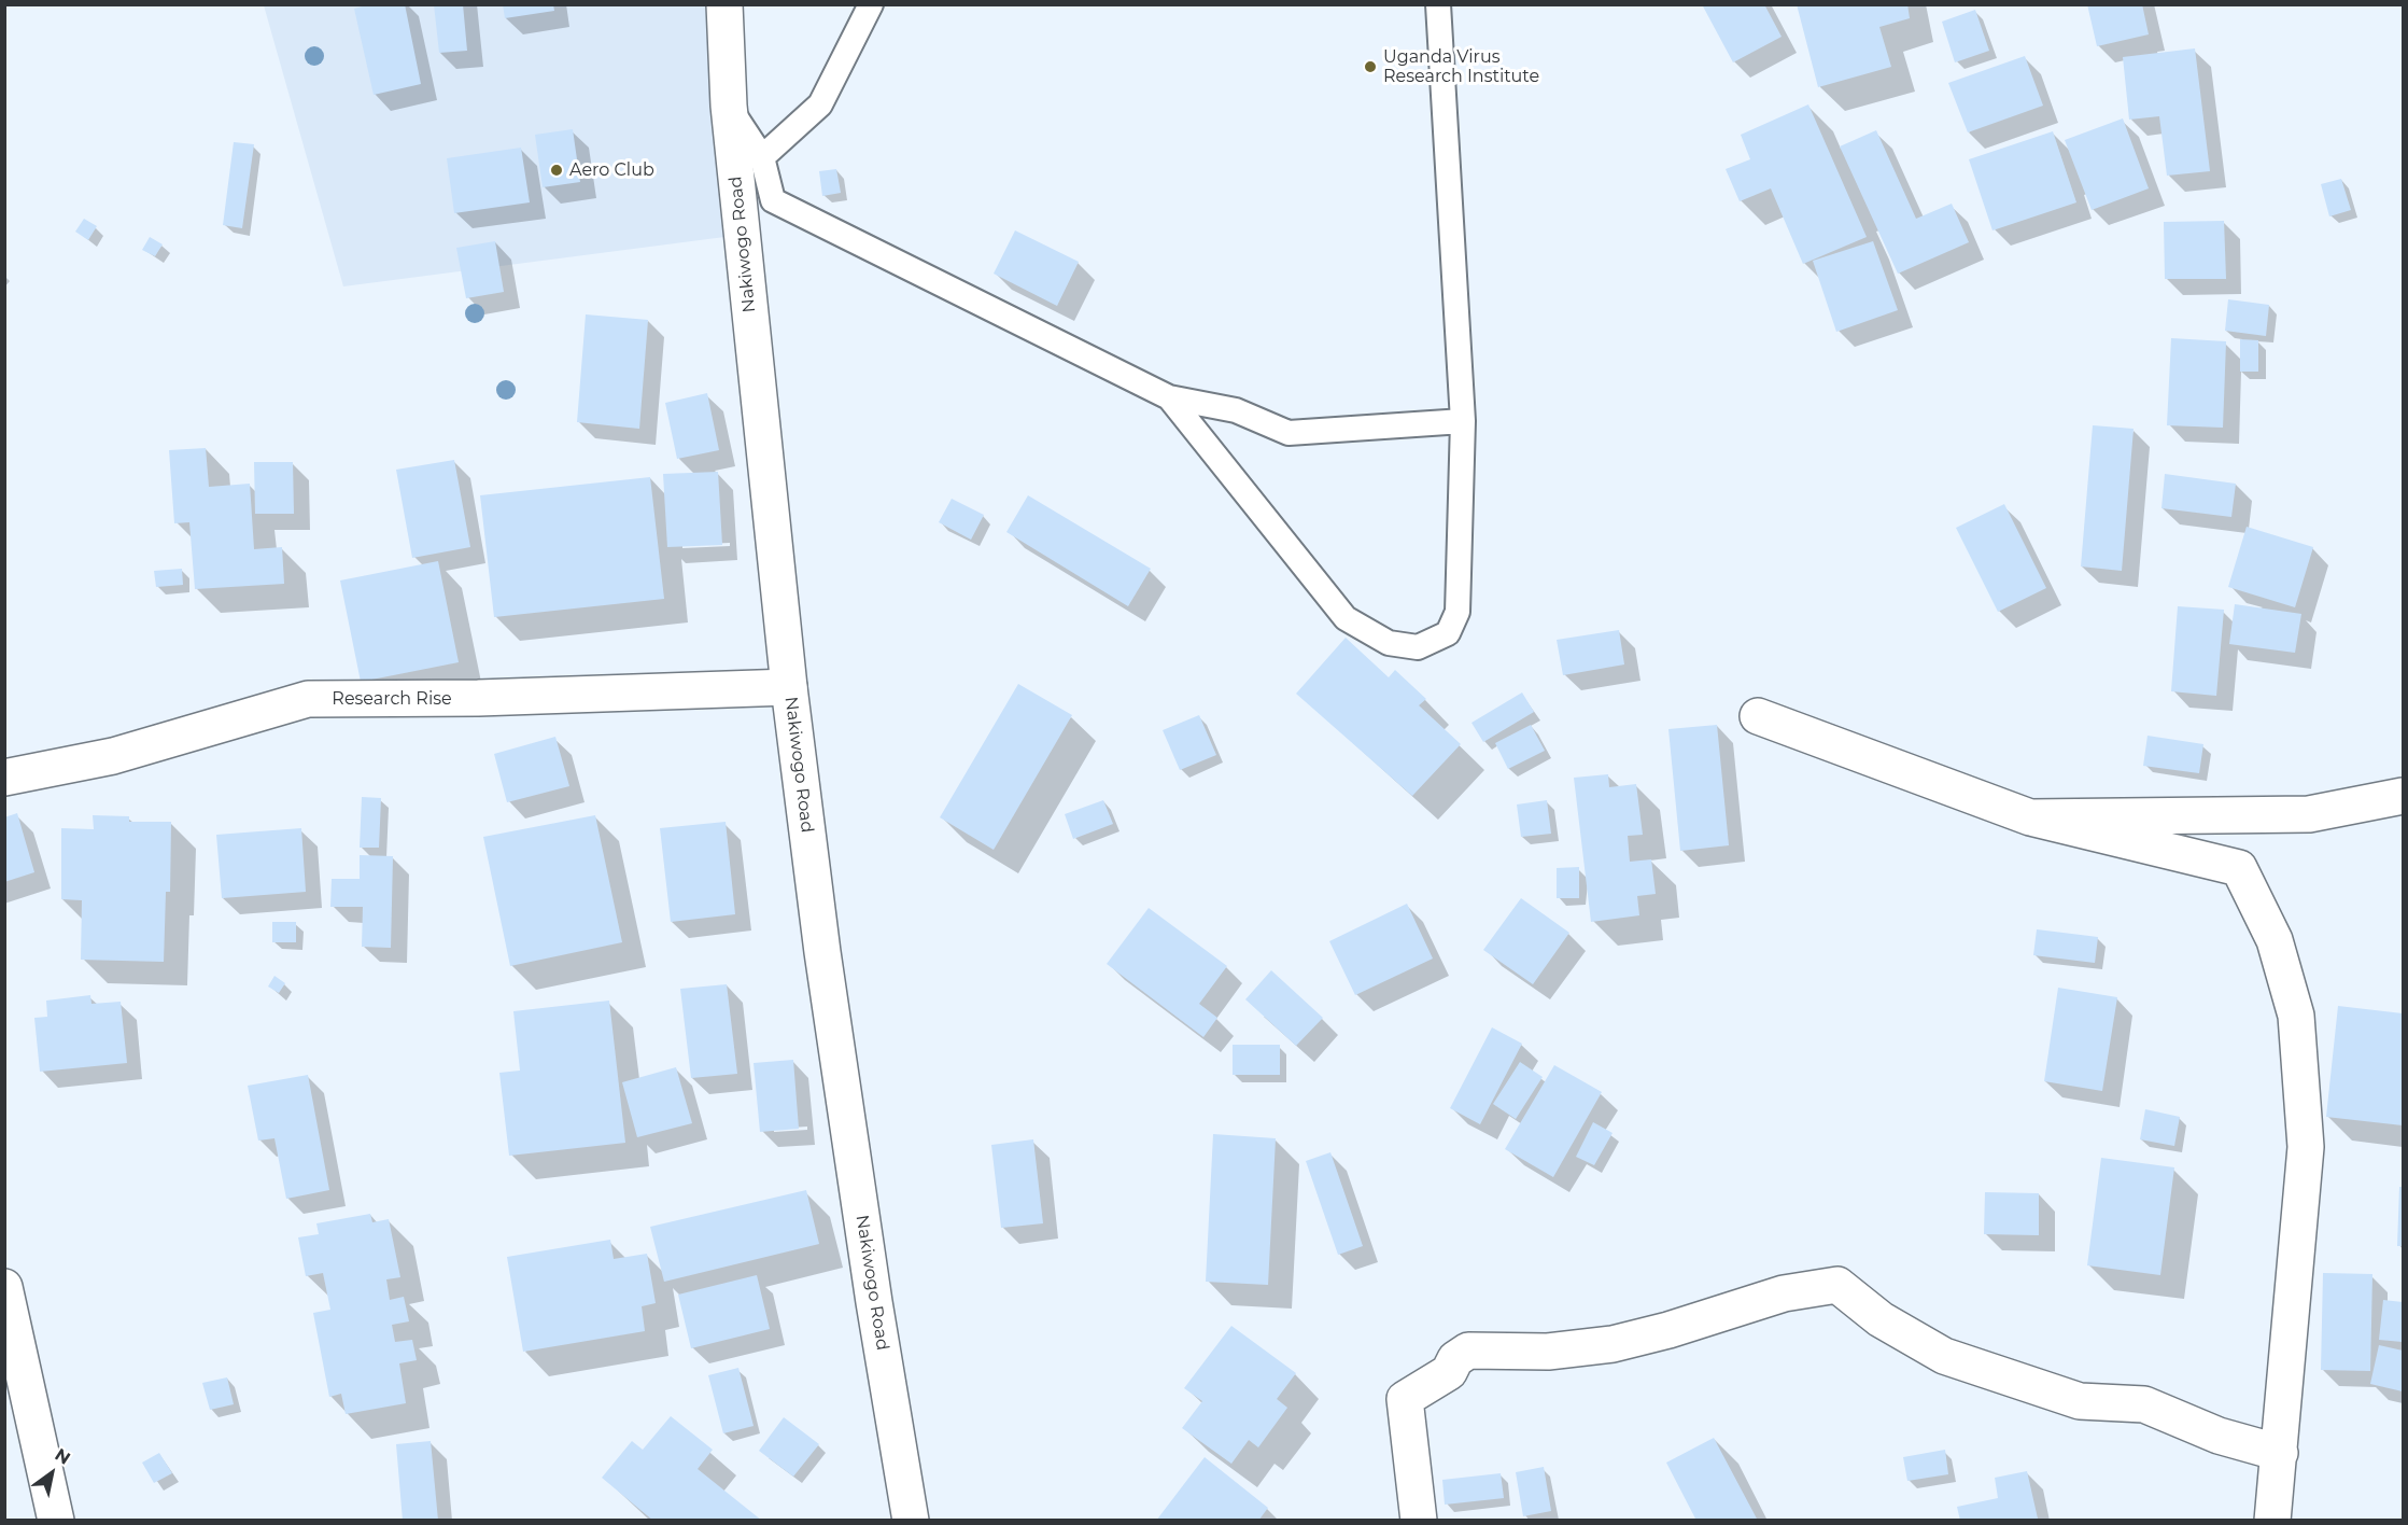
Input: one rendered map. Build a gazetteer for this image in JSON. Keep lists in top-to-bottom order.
{
  "streets": {
    "street": ["Nakiwogo Road", "Research Rise"]
  },
  "crossings": [
    ["Nakiwogo Road", "Research Rise"]
  ],
  "places": ["Uganda Virus Research Institute", "Aero Club"],
  "north": "top right"
}
